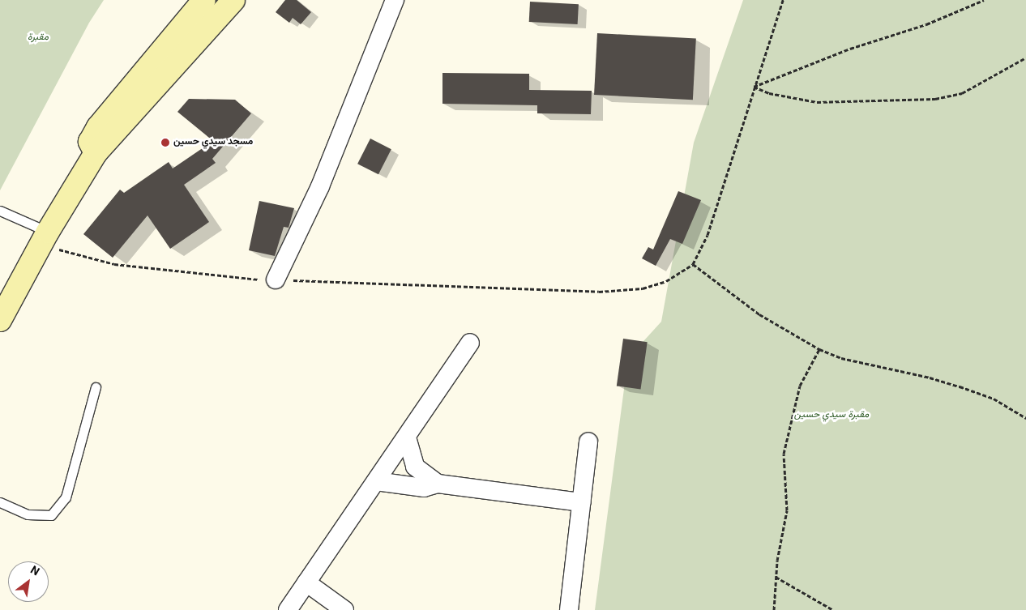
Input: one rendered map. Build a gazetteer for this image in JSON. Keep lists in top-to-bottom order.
{
  "parks": ["مقبرة", "مقبرة سيدي حسين"],
  "places": ["مسجد سيدي حسين"],
  "north": "top right"
}
